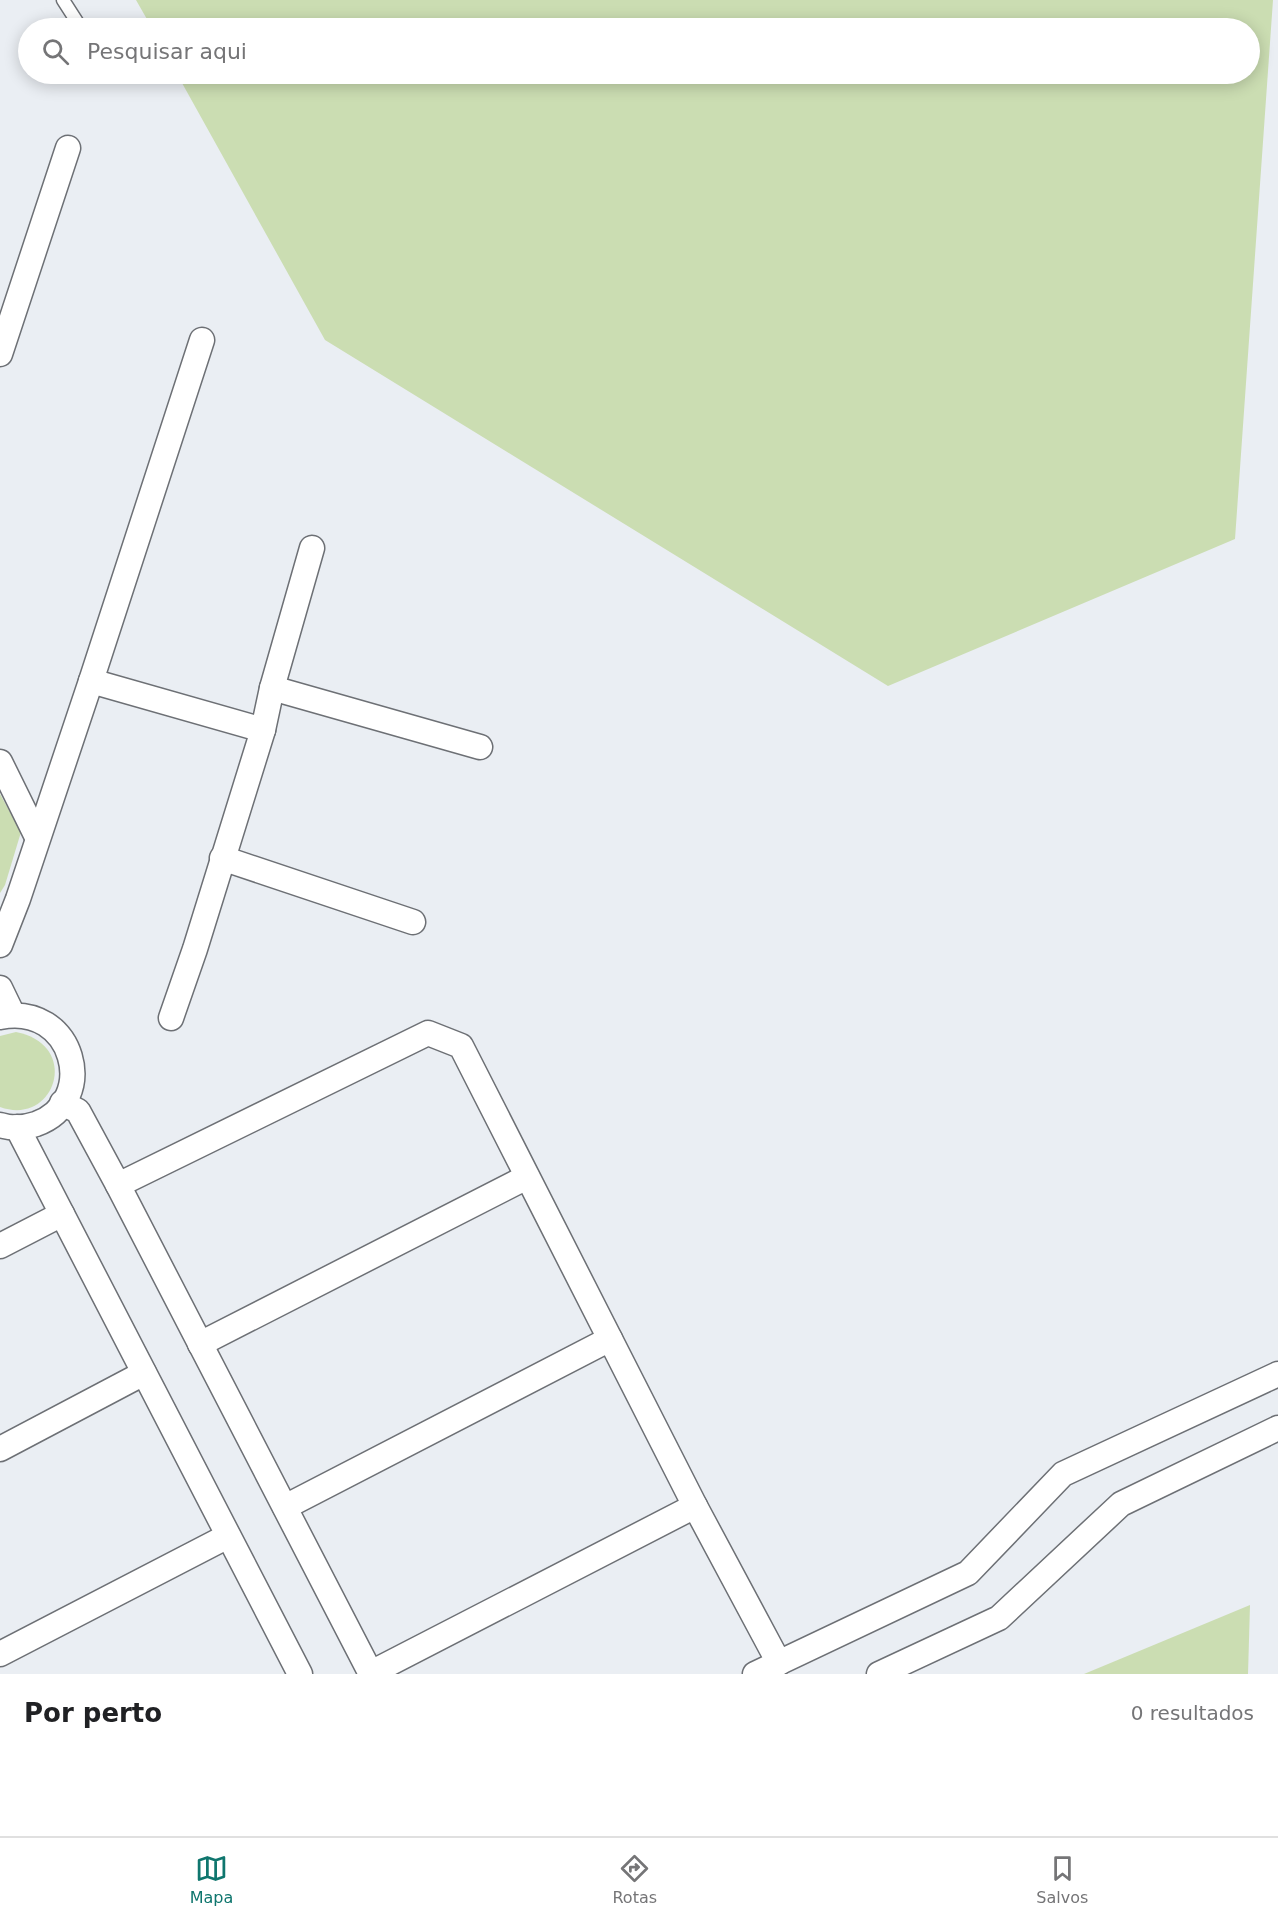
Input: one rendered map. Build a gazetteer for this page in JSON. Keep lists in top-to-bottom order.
{
  "page": {
    "search": "Pesquisar aqui",
    "heading": ["Por perto", "0 resultados"],
    "nav": ["Mapa", "Rotas", "Salvos"]
  }
}
